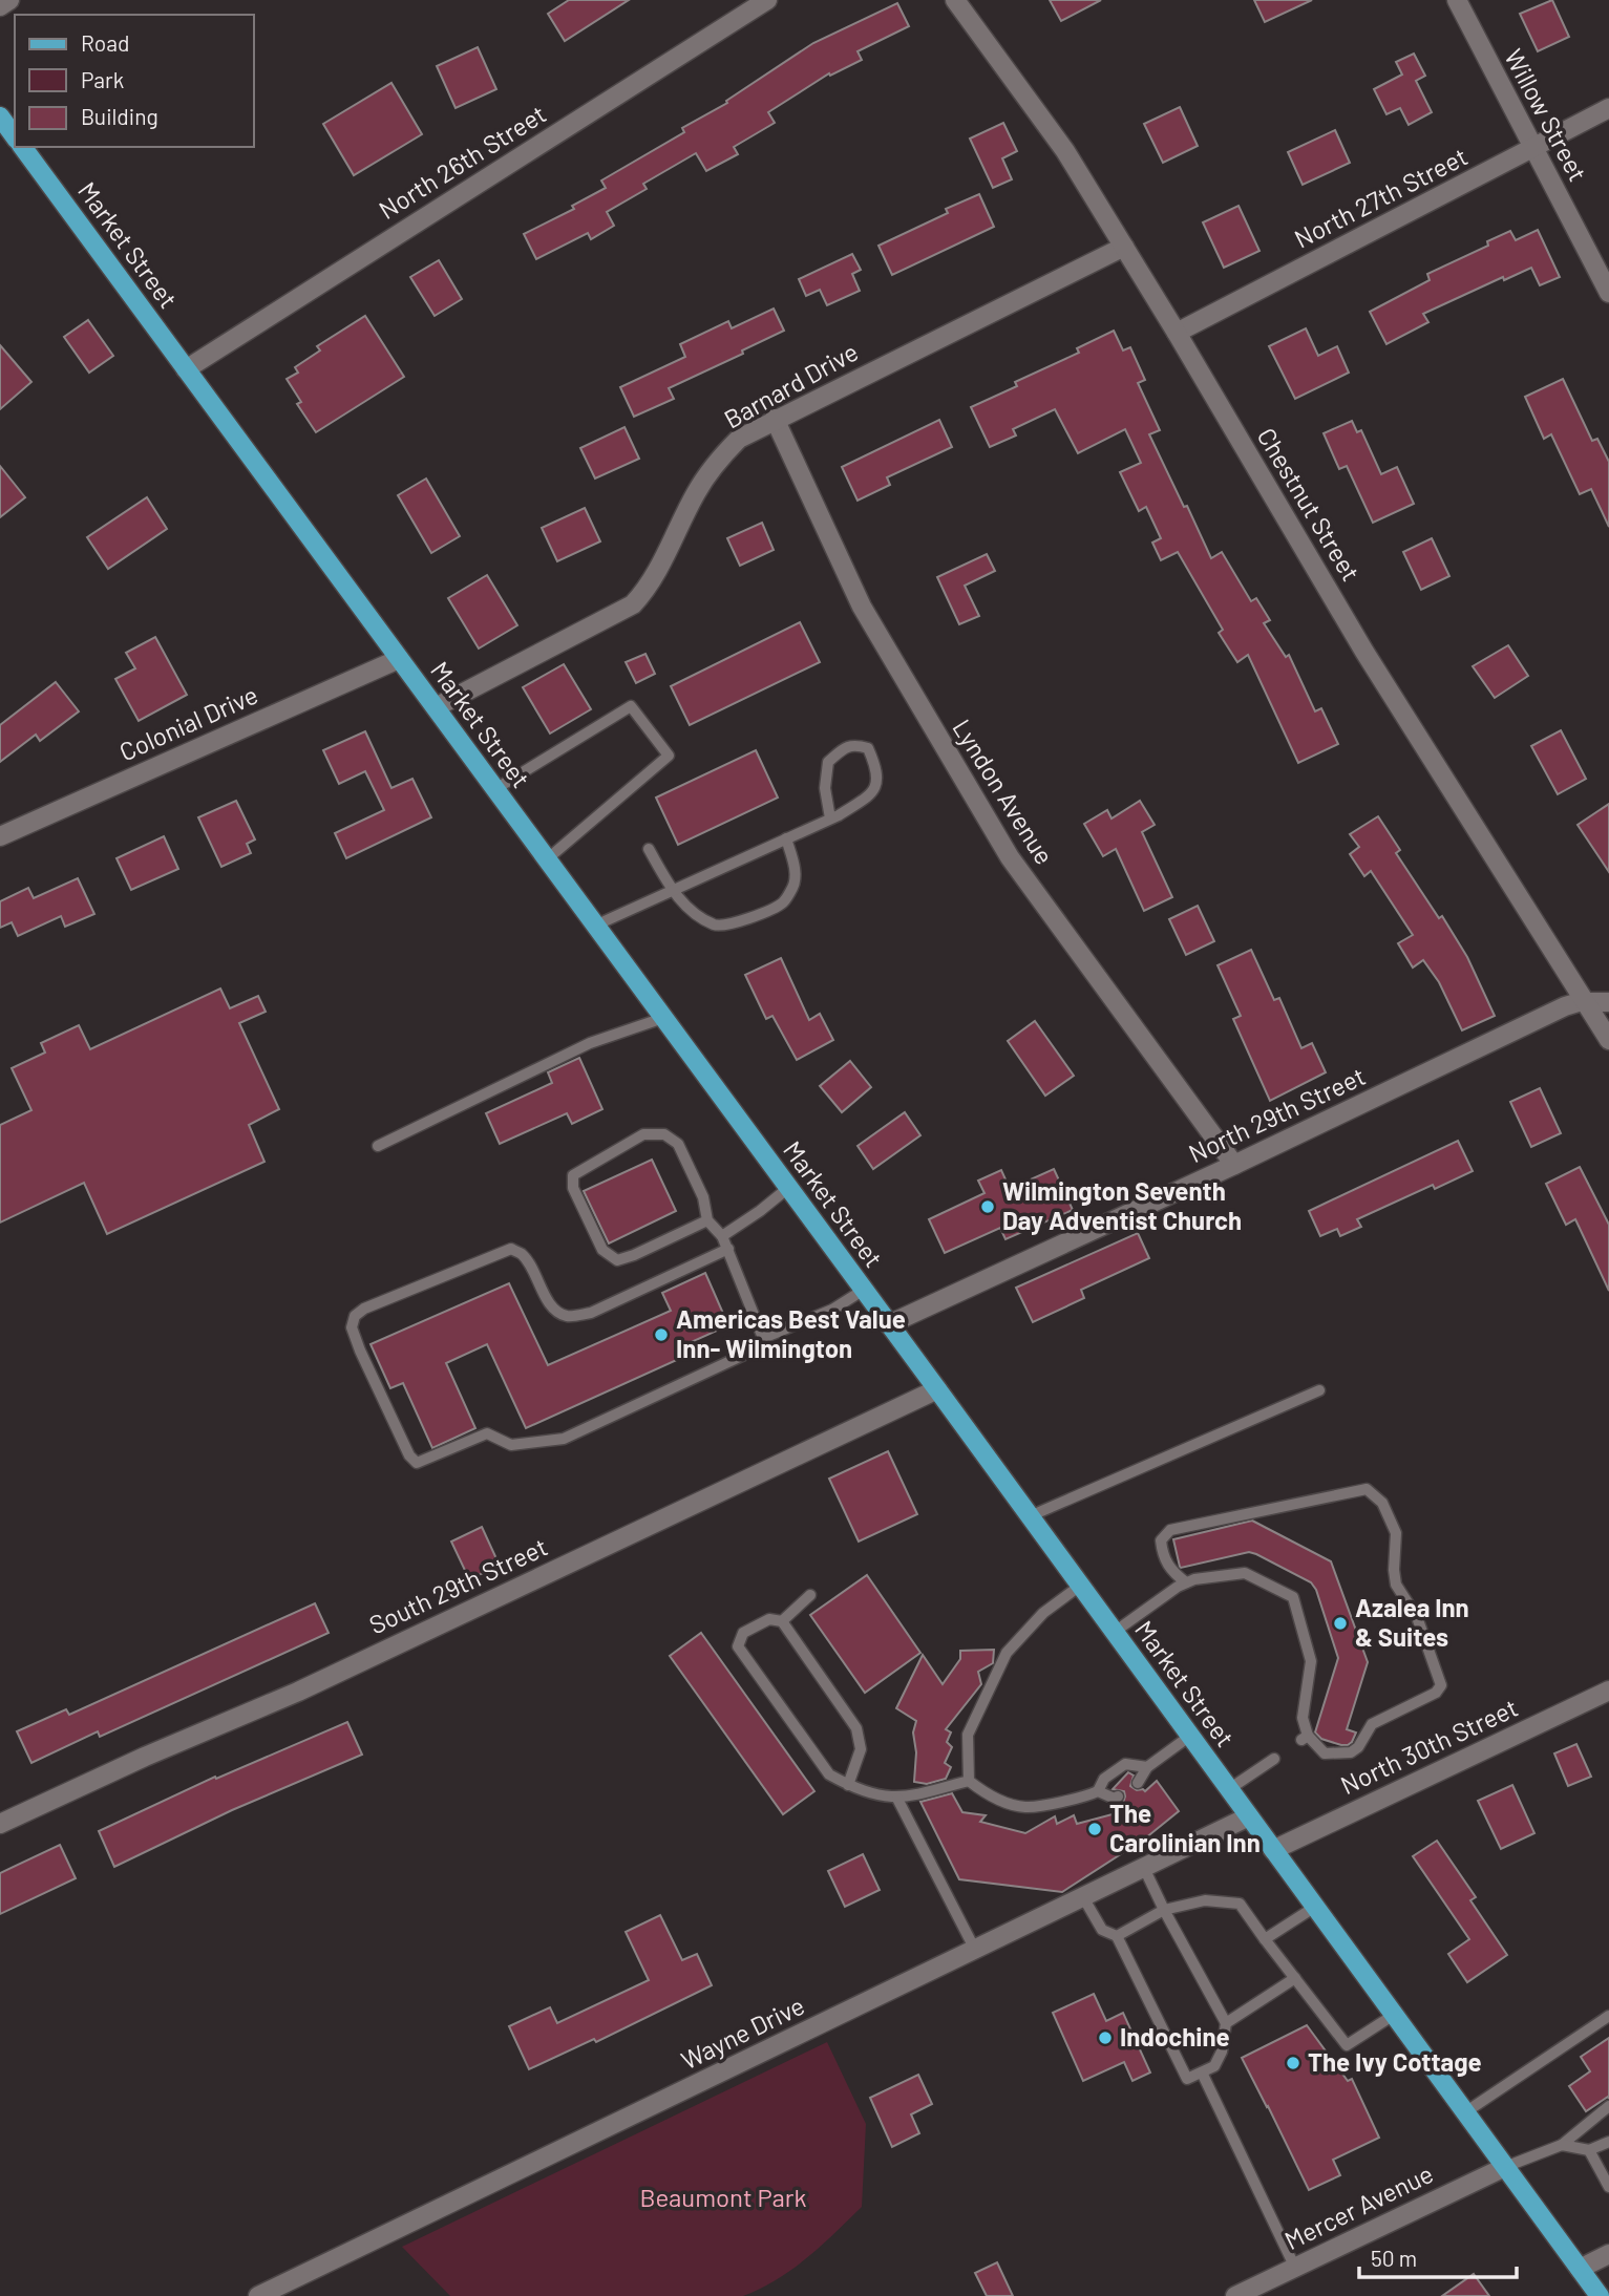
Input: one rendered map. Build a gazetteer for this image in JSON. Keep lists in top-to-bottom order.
{
  "streets": {
    "main road": ["Market Street"],
    "street": [
      "Willow Street",
      "North 26th Street",
      "North 27th Street",
      "Barnard Drive",
      "Chestnut Street",
      "Colonial Drive",
      "Lyndon Avenue",
      "North 29th Street",
      "South 29th Street",
      "North 30th Street",
      "Wayne Drive",
      "Mercer Avenue"
    ]
  },
  "crossings": [
    ["Willow Street", "North 27th Street"],
    ["North 26th Street", "Market Street"],
    ["North 27th Street", "Chestnut Street"],
    ["Market Street", "Barnard Drive"],
    ["Market Street", "Colonial Drive"],
    ["Market Street", "North 29th Street"],
    ["Market Street", "South 29th Street"],
    ["Market Street", "North 30th Street"],
    ["Market Street", "Wayne Drive"],
    ["Market Street", "Mercer Avenue"],
    ["Barnard Drive", "Chestnut Street"],
    ["Barnard Drive", "Lyndon Avenue"],
    ["Chestnut Street", "North 29th Street"],
    ["Lyndon Avenue", "North 29th Street"]
  ],
  "parks": ["Beaumont Park"],
  "places": [
    "Wilmington Seventh Day Adventist Church",
    "Americas Best Value Inn- Wilmington",
    "Azalea Inn & Suites",
    "The Carolinian Inn",
    "Indochine",
    "The Ivy Cottage"
  ],
  "legend": ["Road", "Park", "Building"],
  "scale_bar": "50 m"
}
